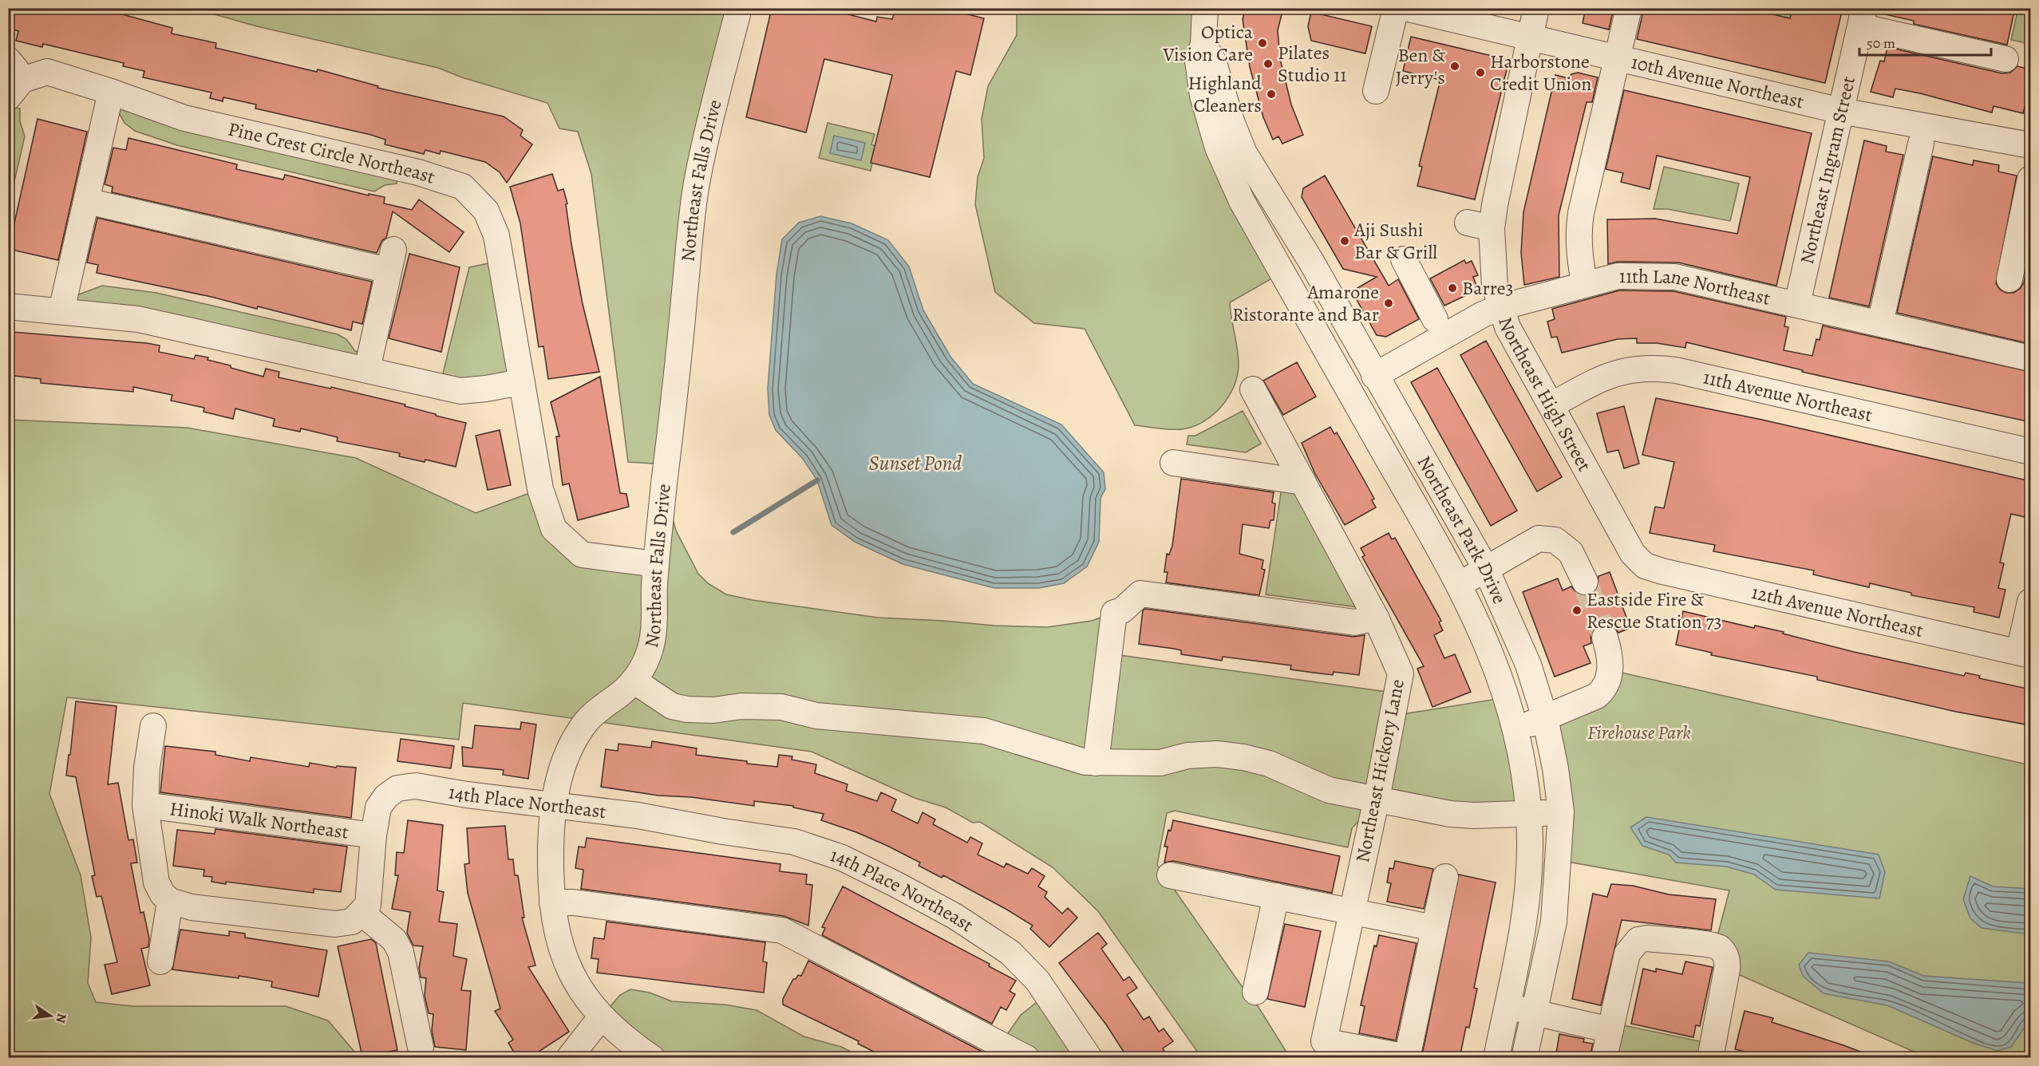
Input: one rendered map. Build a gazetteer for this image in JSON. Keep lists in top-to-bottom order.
{
  "streets": {
    "street": [
      "10th Avenue Northeast",
      "Pine Crest Circle Northeast",
      "Northeast Ingram Street",
      "Northeast Falls Drive",
      "11th Lane Northeast",
      "Northeast High Street",
      "11th Avenue Northeast",
      "Northeast Park Drive",
      "12th Avenue Northeast",
      "Northeast Hickory Lane",
      "14th Place Northeast",
      "Hinoki Walk Northeast"
    ]
  },
  "crossings": [
    ["10th Avenue Northeast", "Northeast Ingram Street"],
    ["10th Avenue Northeast", "Northeast High Street"],
    ["Pine Crest Circle Northeast", "Northeast Falls Drive"],
    ["Northeast Ingram Street", "11th Lane Northeast"],
    ["Northeast Falls Drive", "14th Place Northeast"],
    ["11th Lane Northeast", "Northeast High Street"],
    ["11th Lane Northeast", "Northeast Park Drive"],
    ["Northeast High Street", "11th Avenue Northeast"],
    ["Northeast High Street", "12th Avenue Northeast"],
    ["14th Place Northeast", "Hinoki Walk Northeast"]
  ],
  "water": ["Sunset Pond"],
  "parks": ["Firehouse Park"],
  "places": [
    "Optica Vision Care",
    "Pilates Studio 11",
    "Ben & Jerry's",
    "Harborstone Credit Union",
    "Highland Cleaners",
    "Aji Sushi Bar & Grill",
    "Barre3",
    "Amarone Ristorante and Bar",
    "Eastside Fire & Rescue Station 73"
  ],
  "scale_bar": "50 m",
  "north": "right"
}
